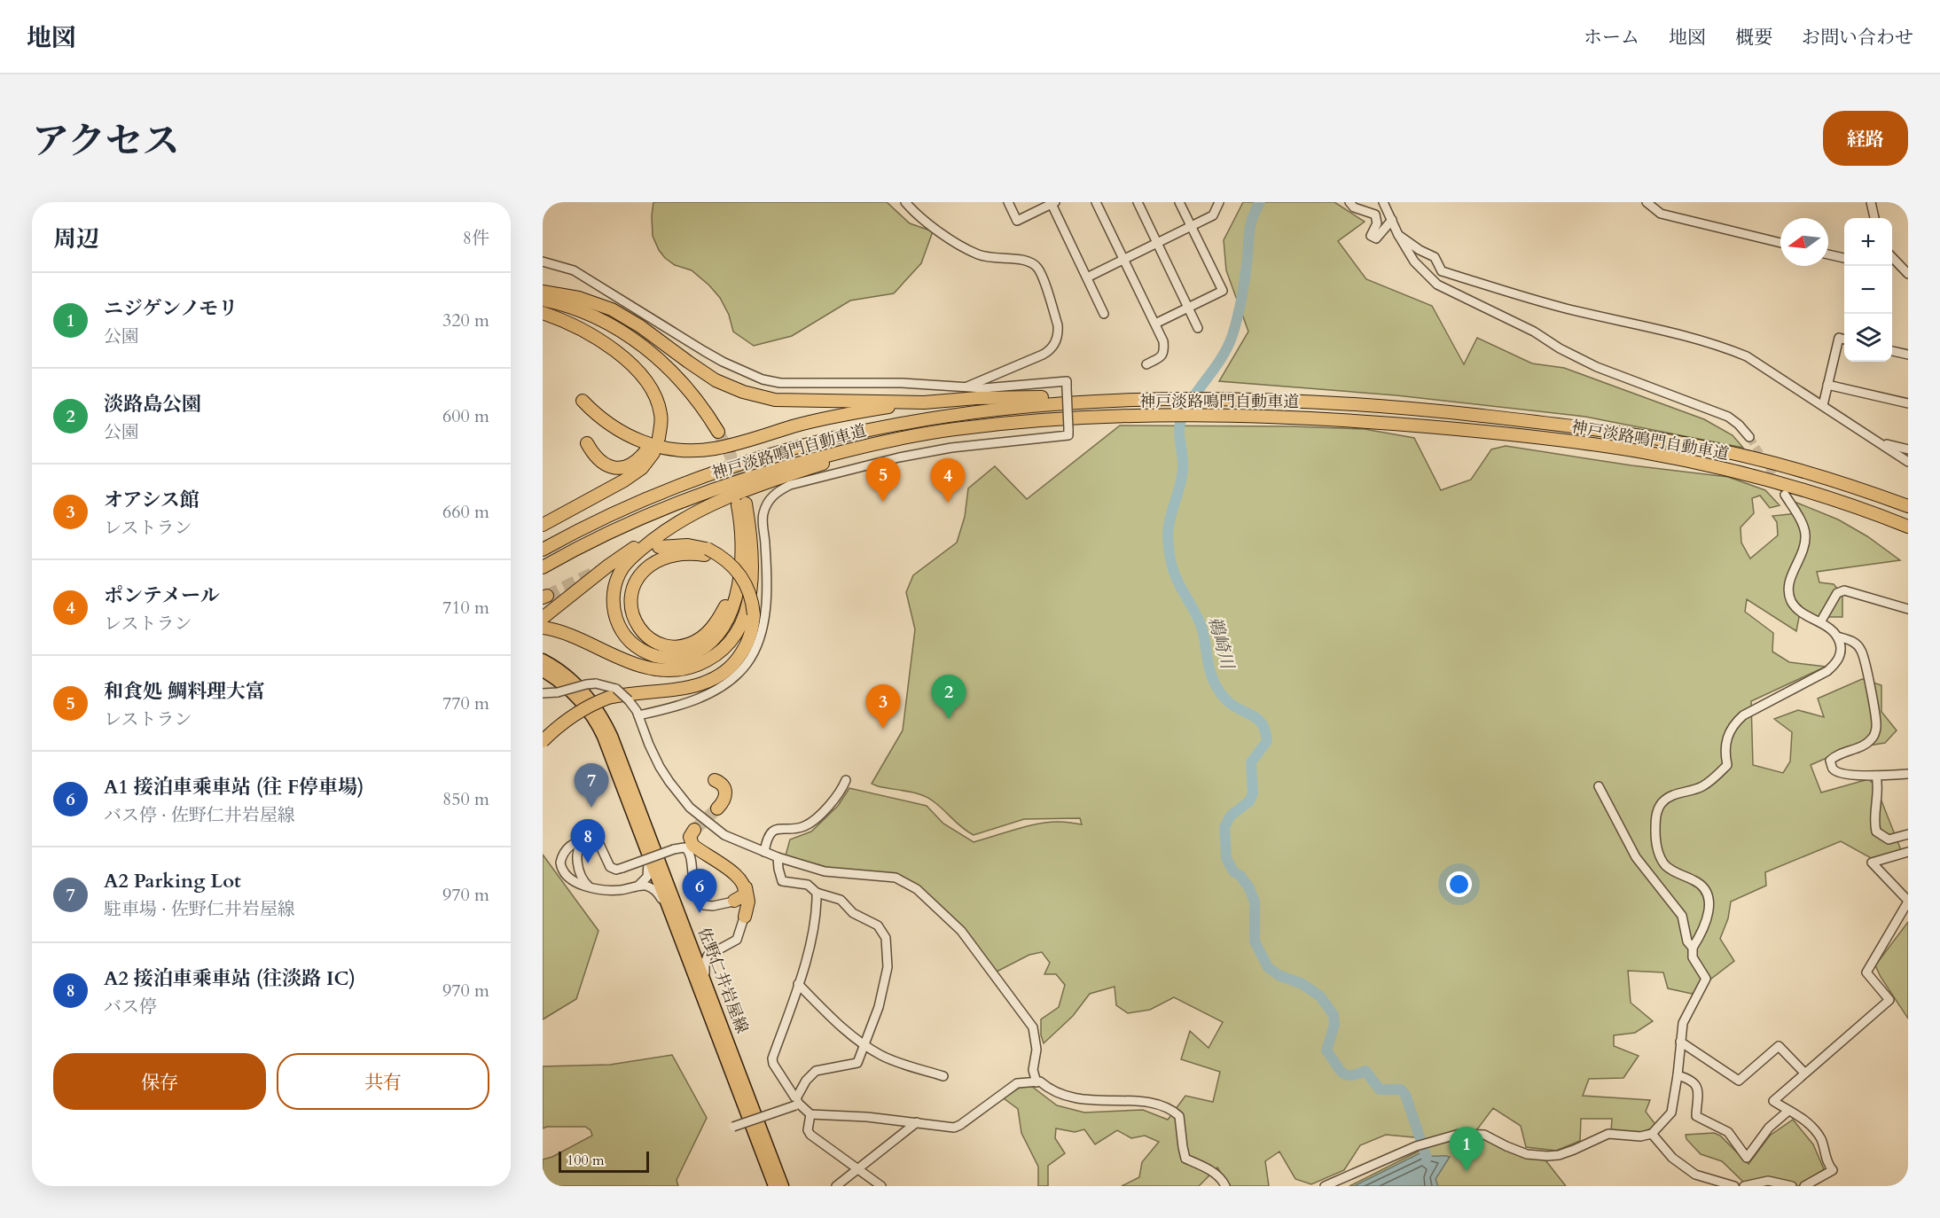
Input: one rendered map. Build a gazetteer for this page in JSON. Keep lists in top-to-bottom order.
{
  "streets": {
    "highway": ["神戸淡路鳴門自動車道"],
    "main road": ["佐野仁井岩屋線"]
  },
  "water": ["鵜崎川"],
  "scale_bar": "100 m",
  "north": "left",
  "page": {
    "header": "地図",
    "nav": [
      "ホーム",
      "地図",
      "概要",
      "お問い合わせ"
    ],
    "title": "アクセス",
    "buttons": [
      "経路",
      ["保存", "共有"]
    ],
    "heading": ["周辺", "8件"],
    "map_buttons": ["+", "−"],
    "list": [
      {
        "mark": "1",
        "name": "ニジゲンノモリ",
        "note": "公園",
        "value": "320 m"
      },
      {
        "mark": "2",
        "name": "淡路島公園",
        "note": "公園",
        "value": "600 m"
      },
      {
        "mark": "3",
        "name": "オアシス館",
        "note": "レストラン",
        "value": "660 m"
      },
      {
        "mark": "4",
        "name": "ポンテメール",
        "note": "レストラン",
        "value": "710 m"
      },
      {
        "mark": "5",
        "name": "和食処 鯛料理大富",
        "note": "レストラン",
        "value": "770 m"
      },
      {
        "mark": "6",
        "name": "A1 接泊車乘車站 (往 F停車場)",
        "note": "バス停 · 佐野仁井岩屋線",
        "value": "850 m"
      },
      {
        "mark": "7",
        "name": "A2 Parking Lot",
        "note": "駐車場 · 佐野仁井岩屋線",
        "value": "970 m"
      },
      {
        "mark": "8",
        "name": "A2 接泊車乘車站 (往淡路 IC)",
        "note": "バス停",
        "value": "970 m"
      }
    ],
    "pins": [
      "5",
      "4",
      "2",
      "3",
      "7",
      "8",
      "6",
      "1"
    ],
    "scale": "100 m"
  }
}
